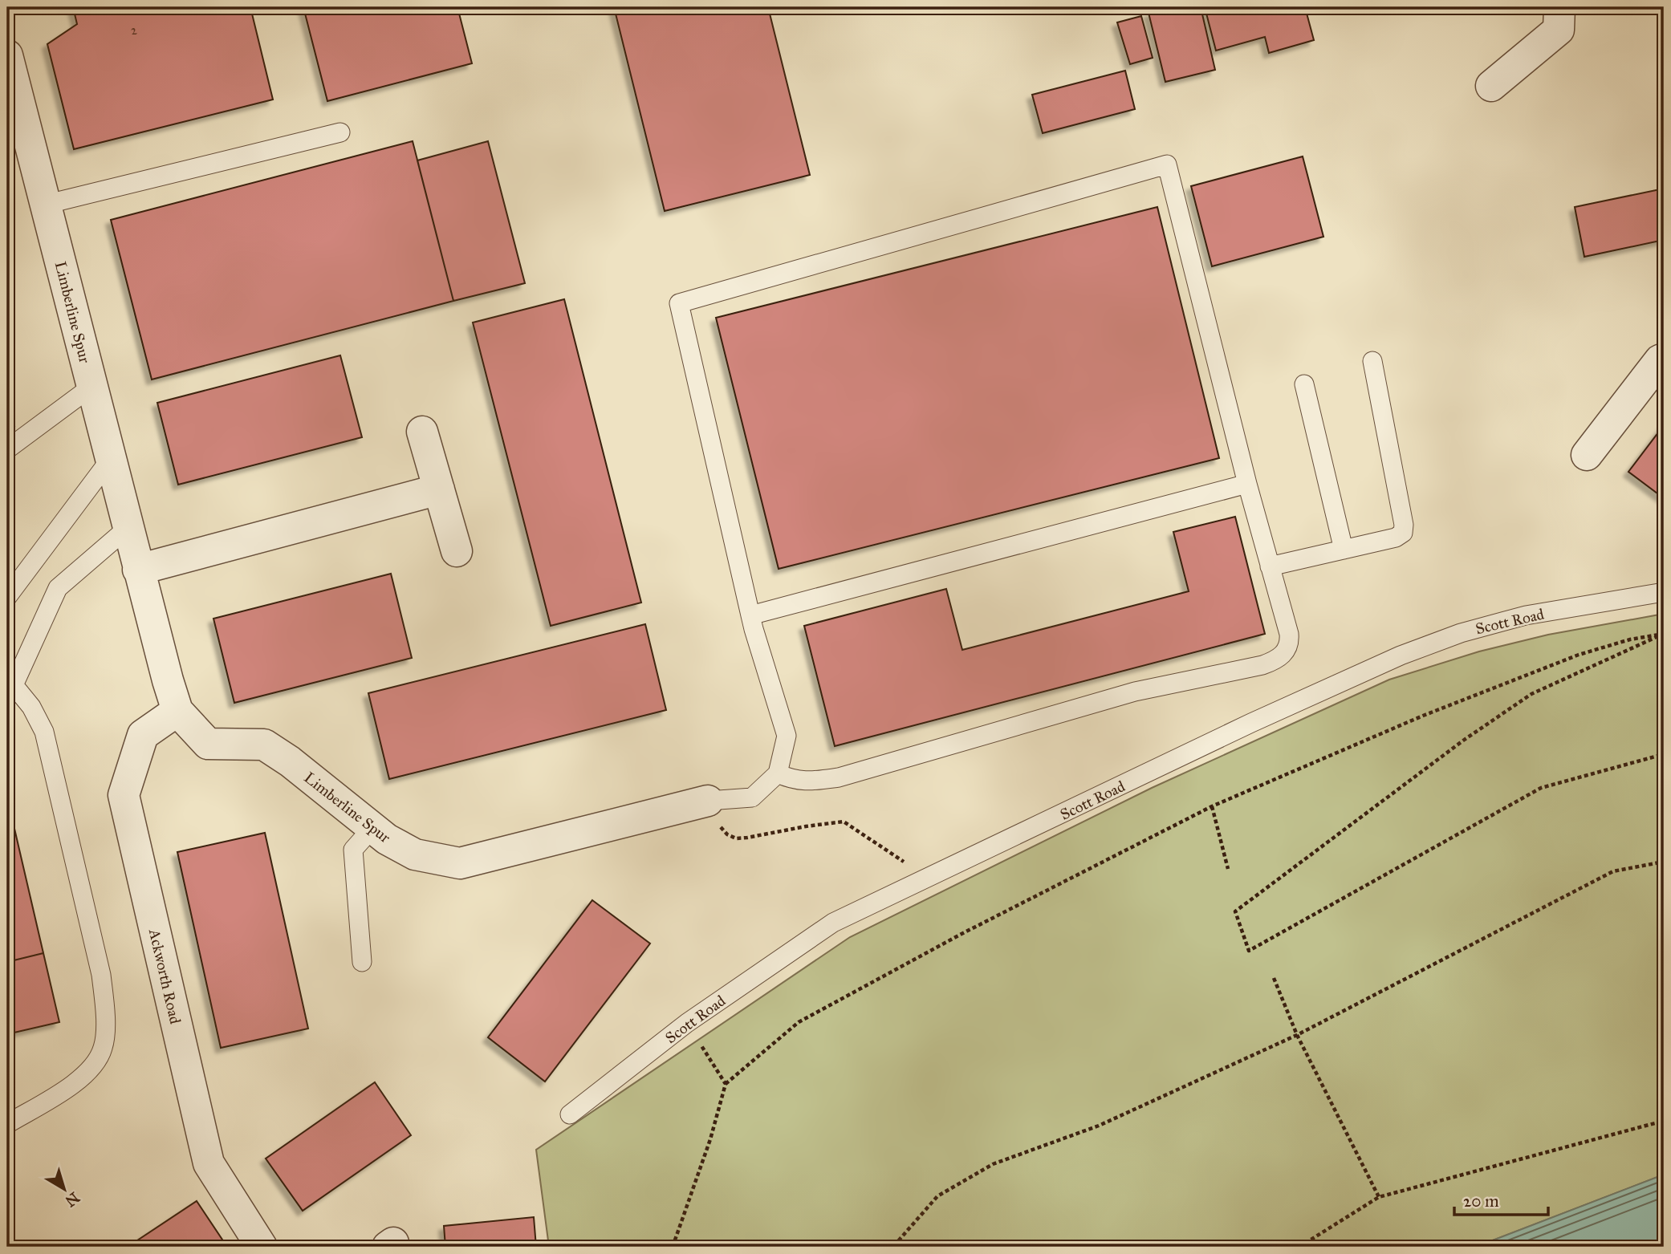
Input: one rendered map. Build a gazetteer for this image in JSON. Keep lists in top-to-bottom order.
{
  "streets": {
    "street": ["Limberline Spur", "Ackworth Road"],
    "lane": ["Scott Road"]
  },
  "crossings": [
    ["Limberline Spur", "Ackworth Road"]
  ],
  "house_numbers": ["2"],
  "scale_bar": "20 m",
  "north": "bottom right"
}
